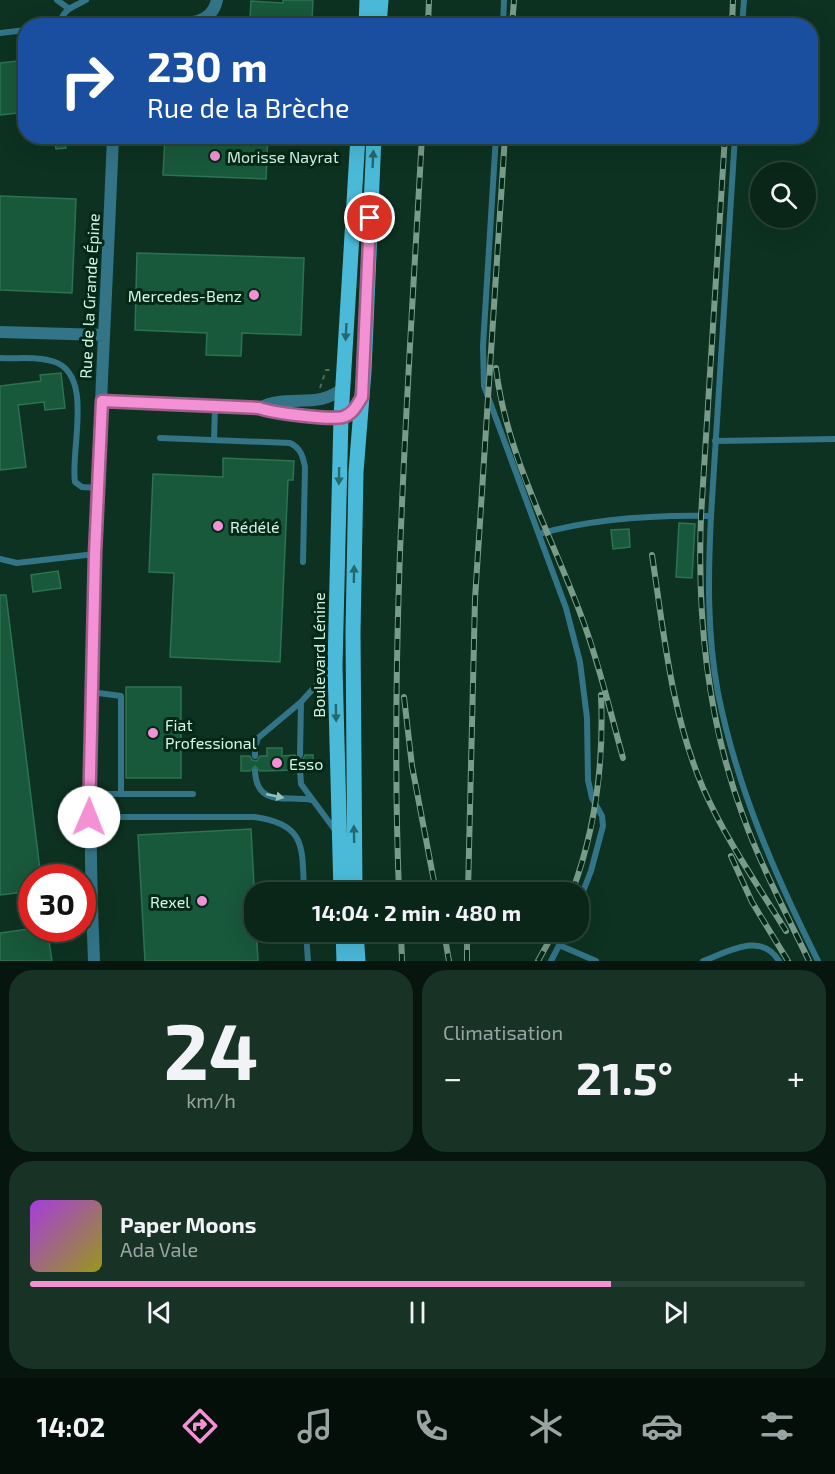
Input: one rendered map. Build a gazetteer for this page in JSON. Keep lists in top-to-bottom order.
{
  "streets": {
    "main road": ["Boulevard Lénine"],
    "street": ["Rue de la Grande Épine"]
  },
  "places": [
    "Morisse Nayrat",
    "Mercedes-Benz",
    "Rédélé",
    "Fiat Professional",
    "Esso",
    "Rexel"
  ],
  "page": {
    "turn": ["230 m", "Rue de la Brèche"],
    "limit": "30",
    "trip": "14:04 · 2 min · 480 m",
    "tile": [
      ["24", "km/h"],
      "Climatisation"
    ],
    "heat": ["−", "21.5°", "+"],
    "song": ["Paper Moons", "Ada Vale"],
    "tabs": "14:02"
  }
}
